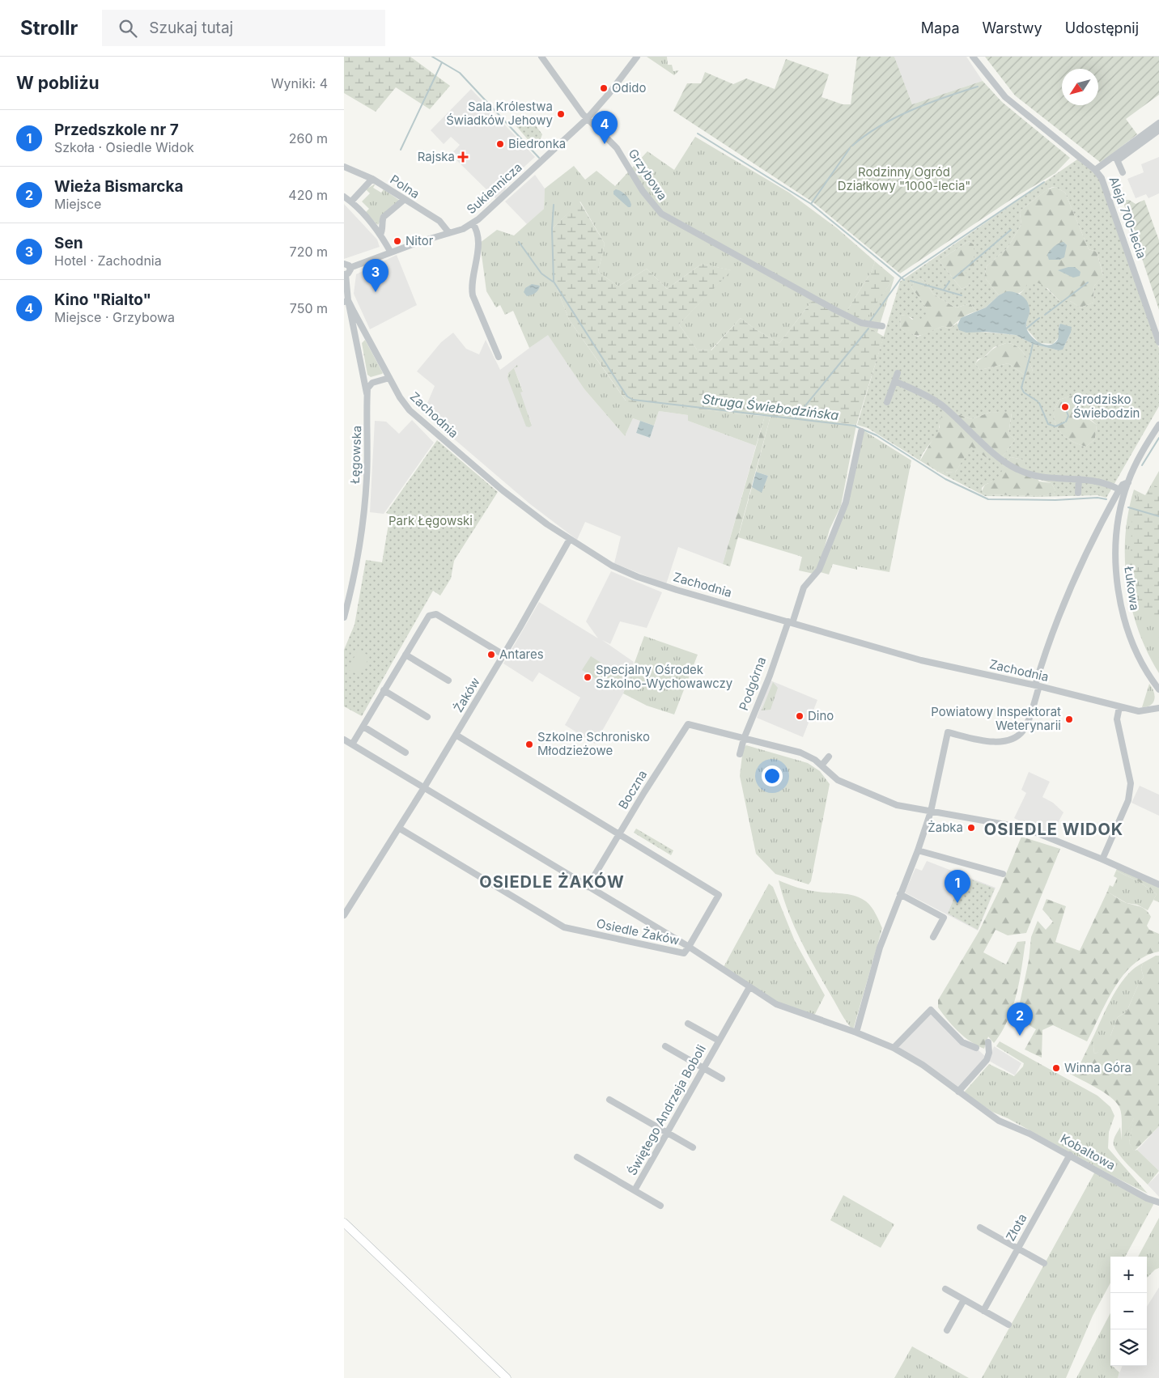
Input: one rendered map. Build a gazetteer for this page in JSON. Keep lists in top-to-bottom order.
{
  "streets": {
    "street": [
      "Grzybowa",
      "Polna",
      "Sukiennicza",
      "Aleja 700-lecia",
      "Zachodnia",
      "Łęgowska",
      "Łukowa",
      "Podgórna",
      "Żaków",
      "Boczna",
      "Osiedle Żaków",
      "Świętego Andrzeja Boboli",
      "Kobaltowa",
      "Złota"
    ]
  },
  "crossings": [
    ["Grzybowa", "Sukiennicza"],
    ["Polna", "Sukiennicza"],
    ["Zachodnia", "Łęgowska"],
    ["Zachodnia", "Podgórna"],
    ["Zachodnia", "Żaków"],
    ["Podgórna", "Boczna"],
    ["Żaków", "Osiedle Żaków"],
    ["Osiedle Żaków", "Kobaltowa"],
    ["Świętego Andrzeja Boboli", "Kobaltowa"],
    ["Kobaltowa", "Złota"]
  ],
  "districts": ["OSIEDLE WIDOK", "OSIEDLE ŻAKÓW"],
  "water": ["Struga Świebodzińska"],
  "parks": ["Rodzinny Ogród Działkowy \"1000-lecia\"", "Park Łęgowski"],
  "places": {
    "other": [
      "Odido",
      "Sala Królestwa Świadków Jehowy",
      "Biedronka",
      "Nitor",
      "Grodzisko Świebodzin",
      "Antares",
      "Specjalny Ośrodek Szkolno-Wychowawczy",
      "Dino",
      "Powiatowy Inspektorat Weterynarii",
      "Szkolne Schronisko Młodzieżowe",
      "Żabka",
      "Winna Góra"
    ],
    "health": ["Rajska"]
  },
  "north": "bottom left",
  "page": {
    "header": "Strollr",
    "search": "Szukaj tutaj",
    "nav": ["Mapa", "Warstwy", "Udostępnij"],
    "heading": ["W pobliżu", "Wyniki: 4"],
    "list": [
      {
        "mark": "1",
        "name": "Przedszkole nr 7",
        "note": "Szkoła · Osiedle Widok",
        "value": "260 m"
      },
      {
        "mark": "2",
        "name": "Wieża Bismarcka",
        "note": "Miejsce",
        "value": "420 m"
      },
      {
        "mark": "3",
        "name": "Sen",
        "note": "Hotel · Zachodnia",
        "value": "720 m"
      },
      {
        "mark": "4",
        "name": "Kino \"Rialto\"",
        "note": "Miejsce · Grzybowa",
        "value": "750 m"
      }
    ],
    "pins": [
      "4",
      "3",
      "1",
      "2"
    ],
    "map_buttons": ["+", "−"]
  }
}
